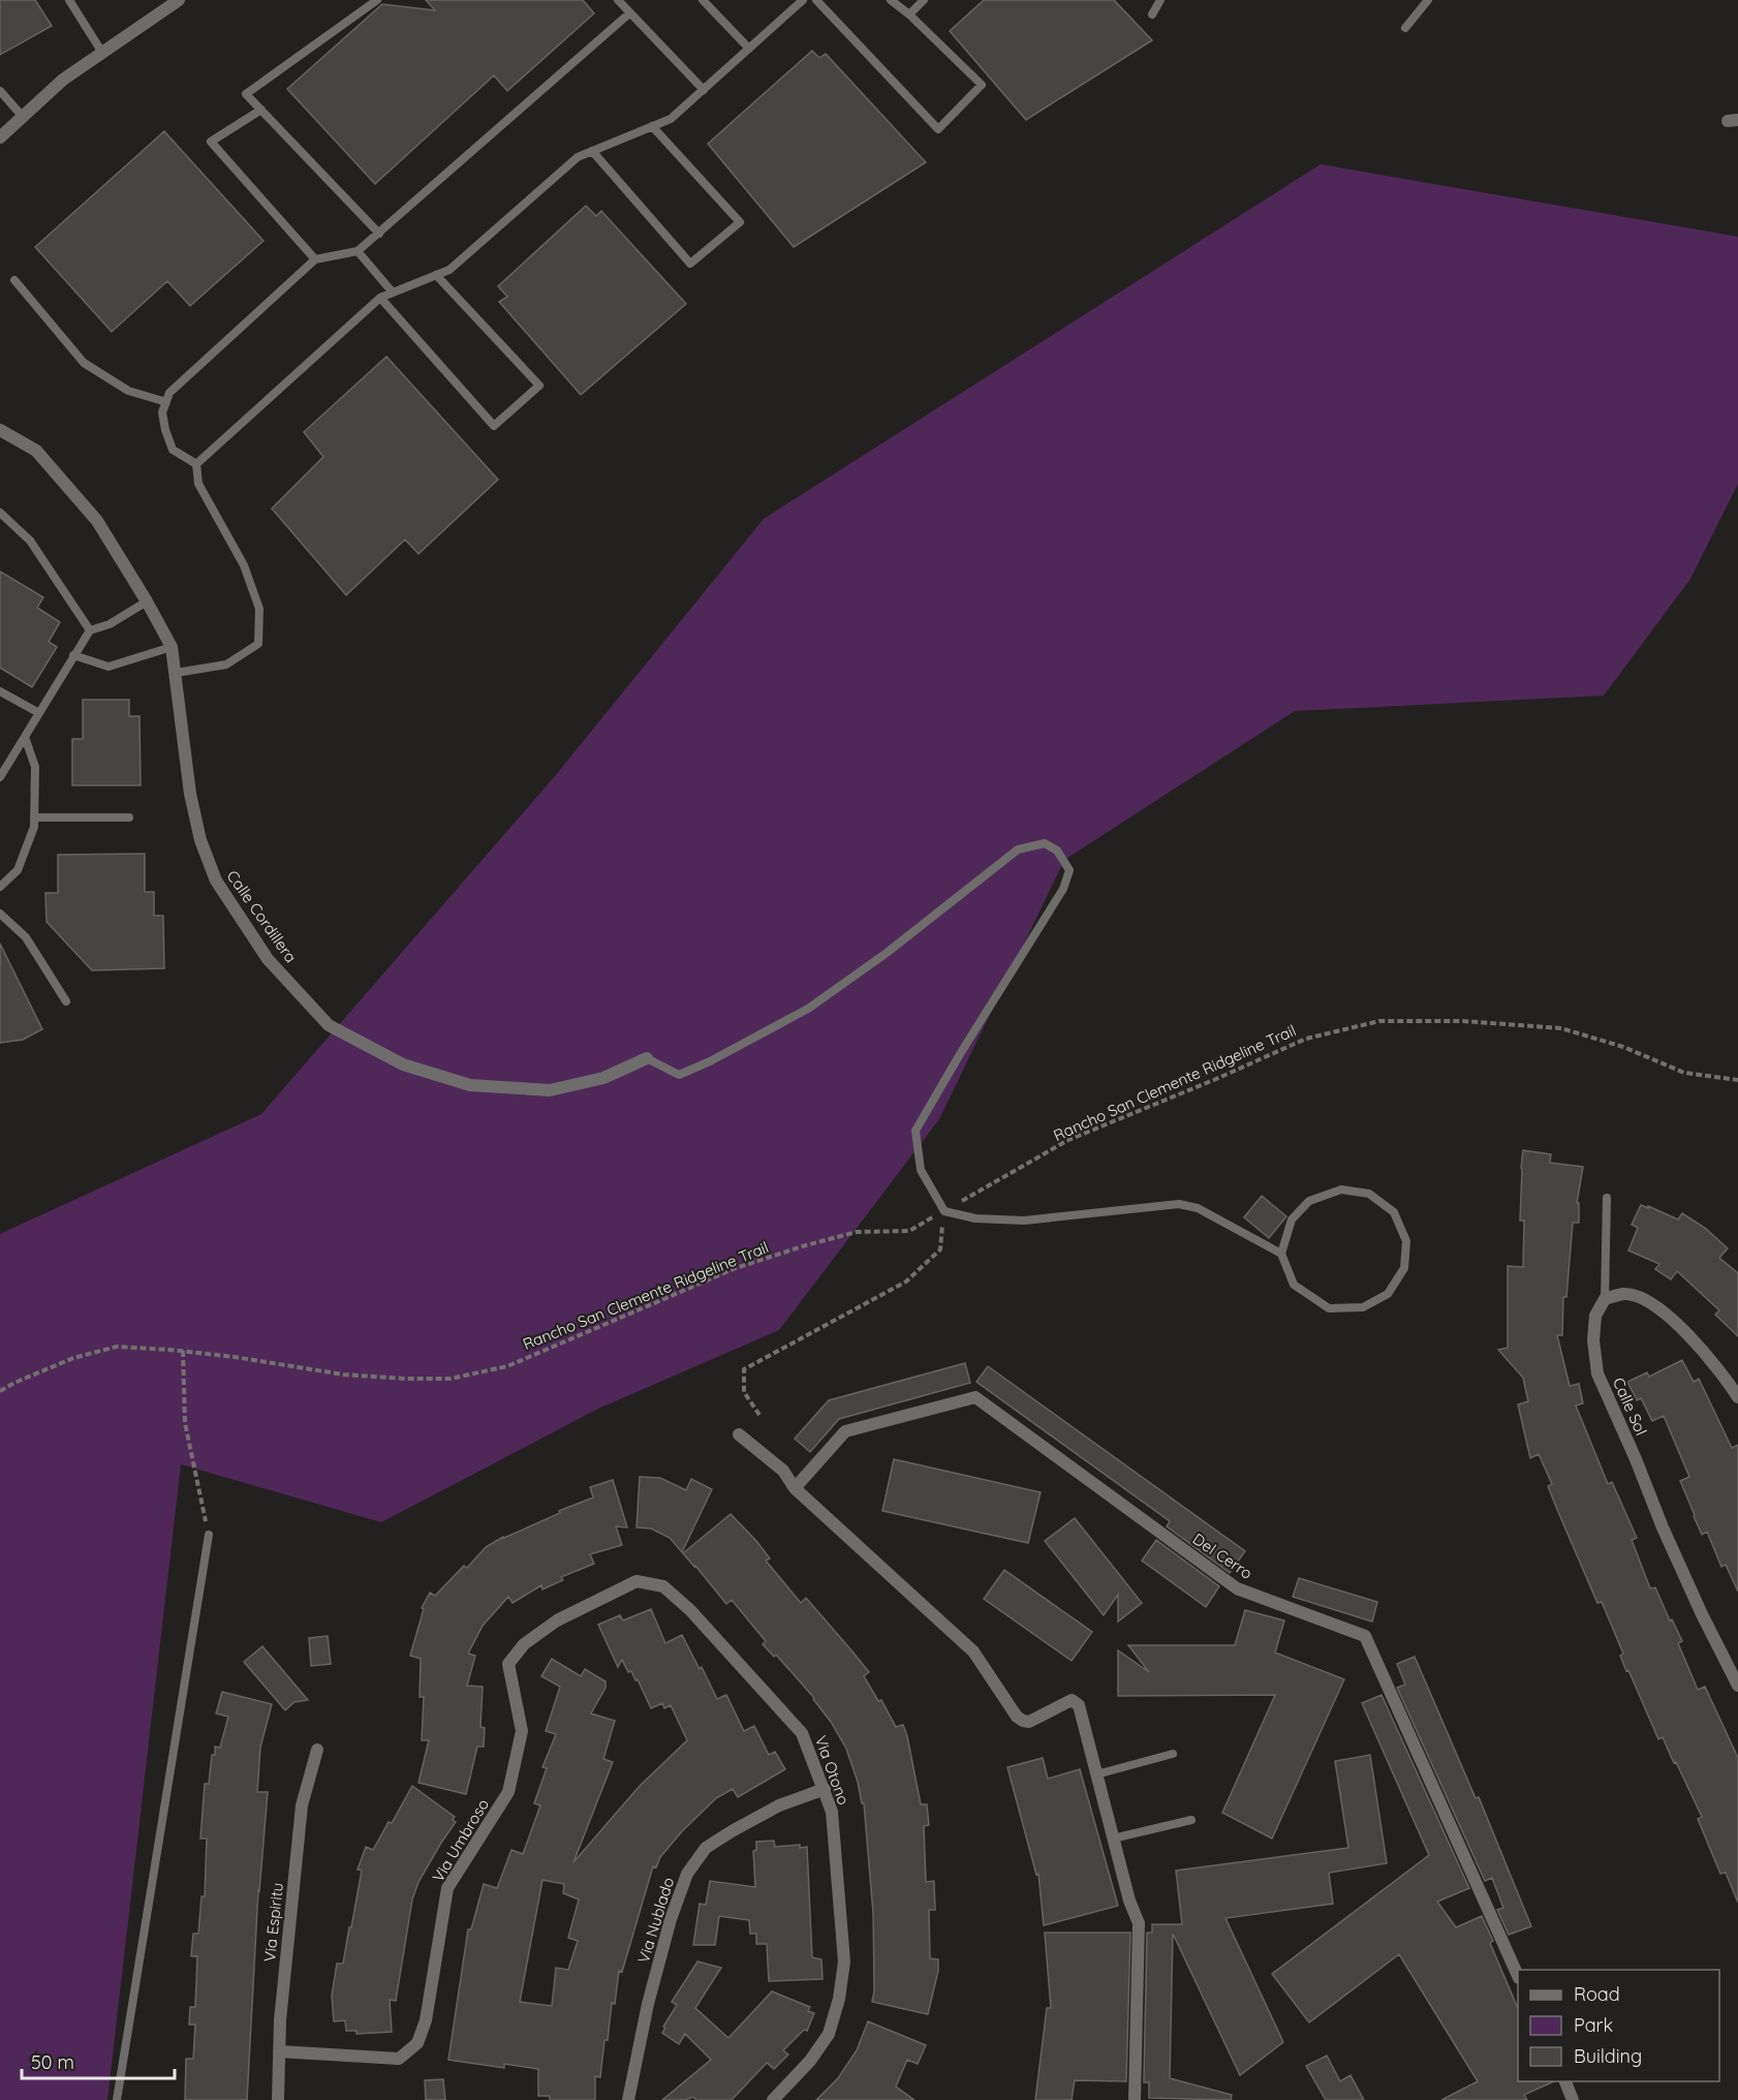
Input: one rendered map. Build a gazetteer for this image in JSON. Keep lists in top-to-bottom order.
{
  "streets": {
    "street": [
      "Calle Cordillera",
      "Calle Sol",
      "Del Cerro",
      "Via Otono",
      "Via Umbroso",
      "Via Nublado",
      "Via Espiritu"
    ],
    "path": ["Rancho San Clemente Ridgeline Trail"]
  },
  "crossings": [
    ["Via Otono", "Via Umbroso"],
    ["Via Otono", "Via Nublado"],
    ["Via Umbroso", "Via Espiritu"]
  ],
  "legend": ["Road", "Park", "Building"],
  "scale_bar": "50 m"
}
